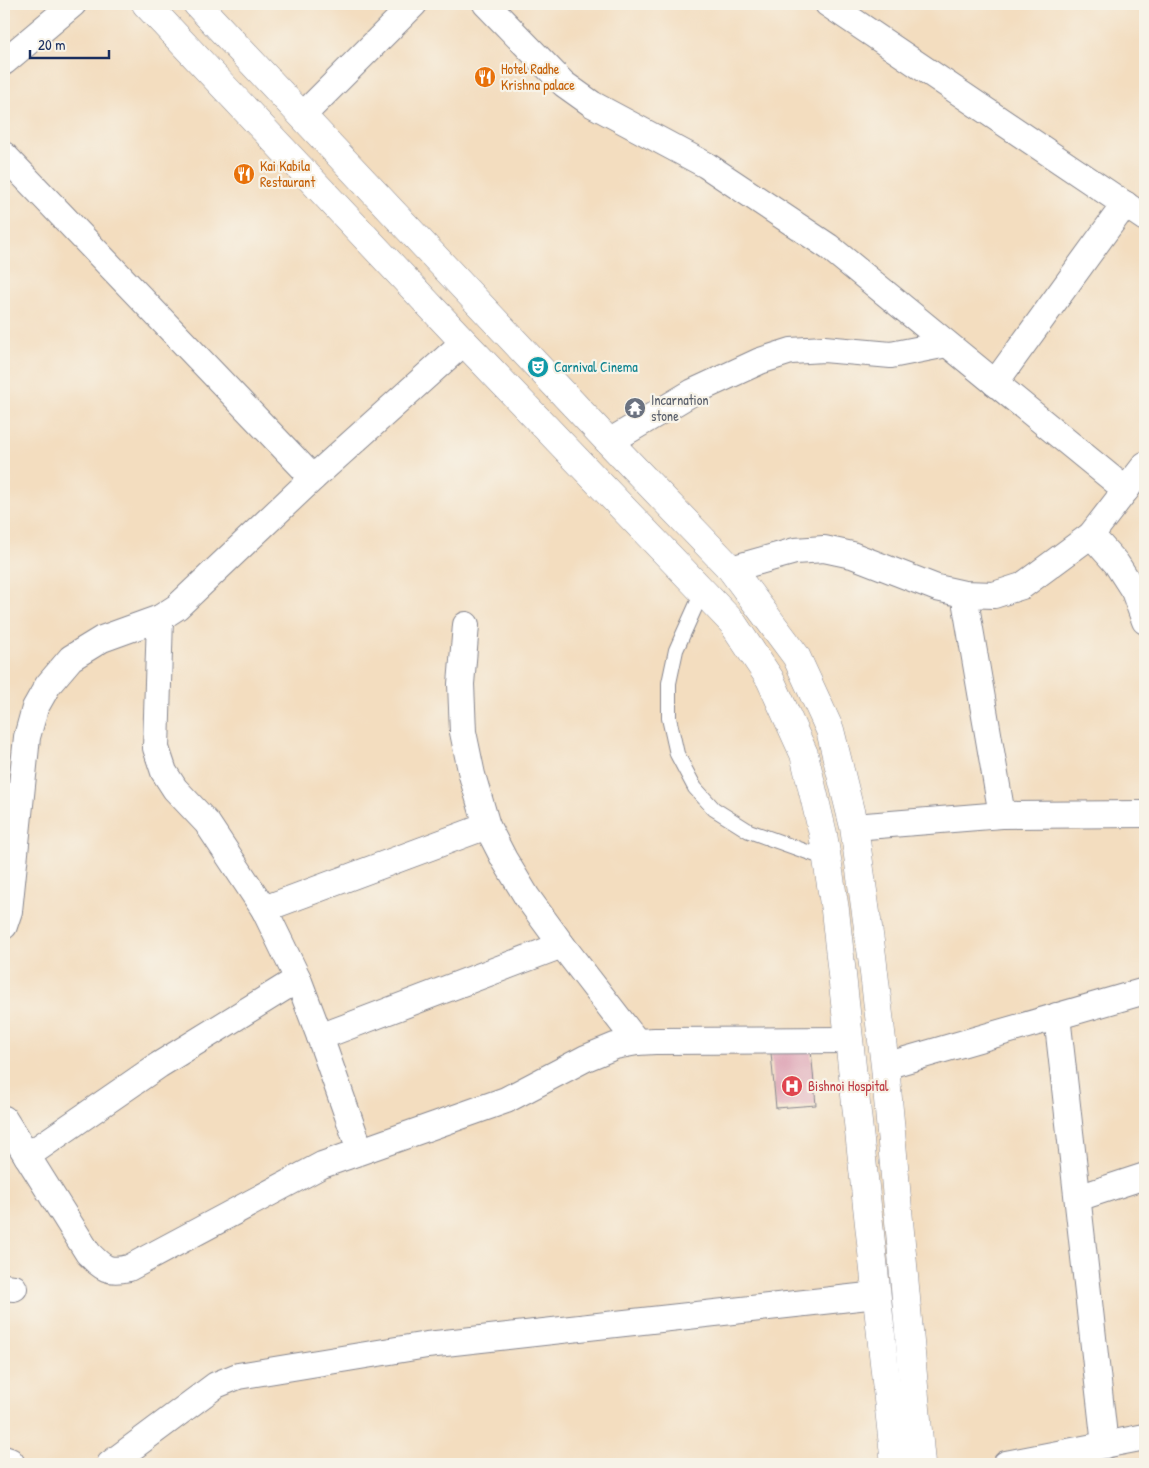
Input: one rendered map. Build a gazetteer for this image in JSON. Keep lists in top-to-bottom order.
{
  "places": {
    "restaurant": ["Hotel Radhe Krishna palace", "Kai Kabila Restaurant"],
    "theatre": ["Carnival Cinema"],
    "temple": ["Incarnation stone"],
    "hospital": ["Bishnoi Hospital"]
  },
  "scale_bar": "20 m"
}
